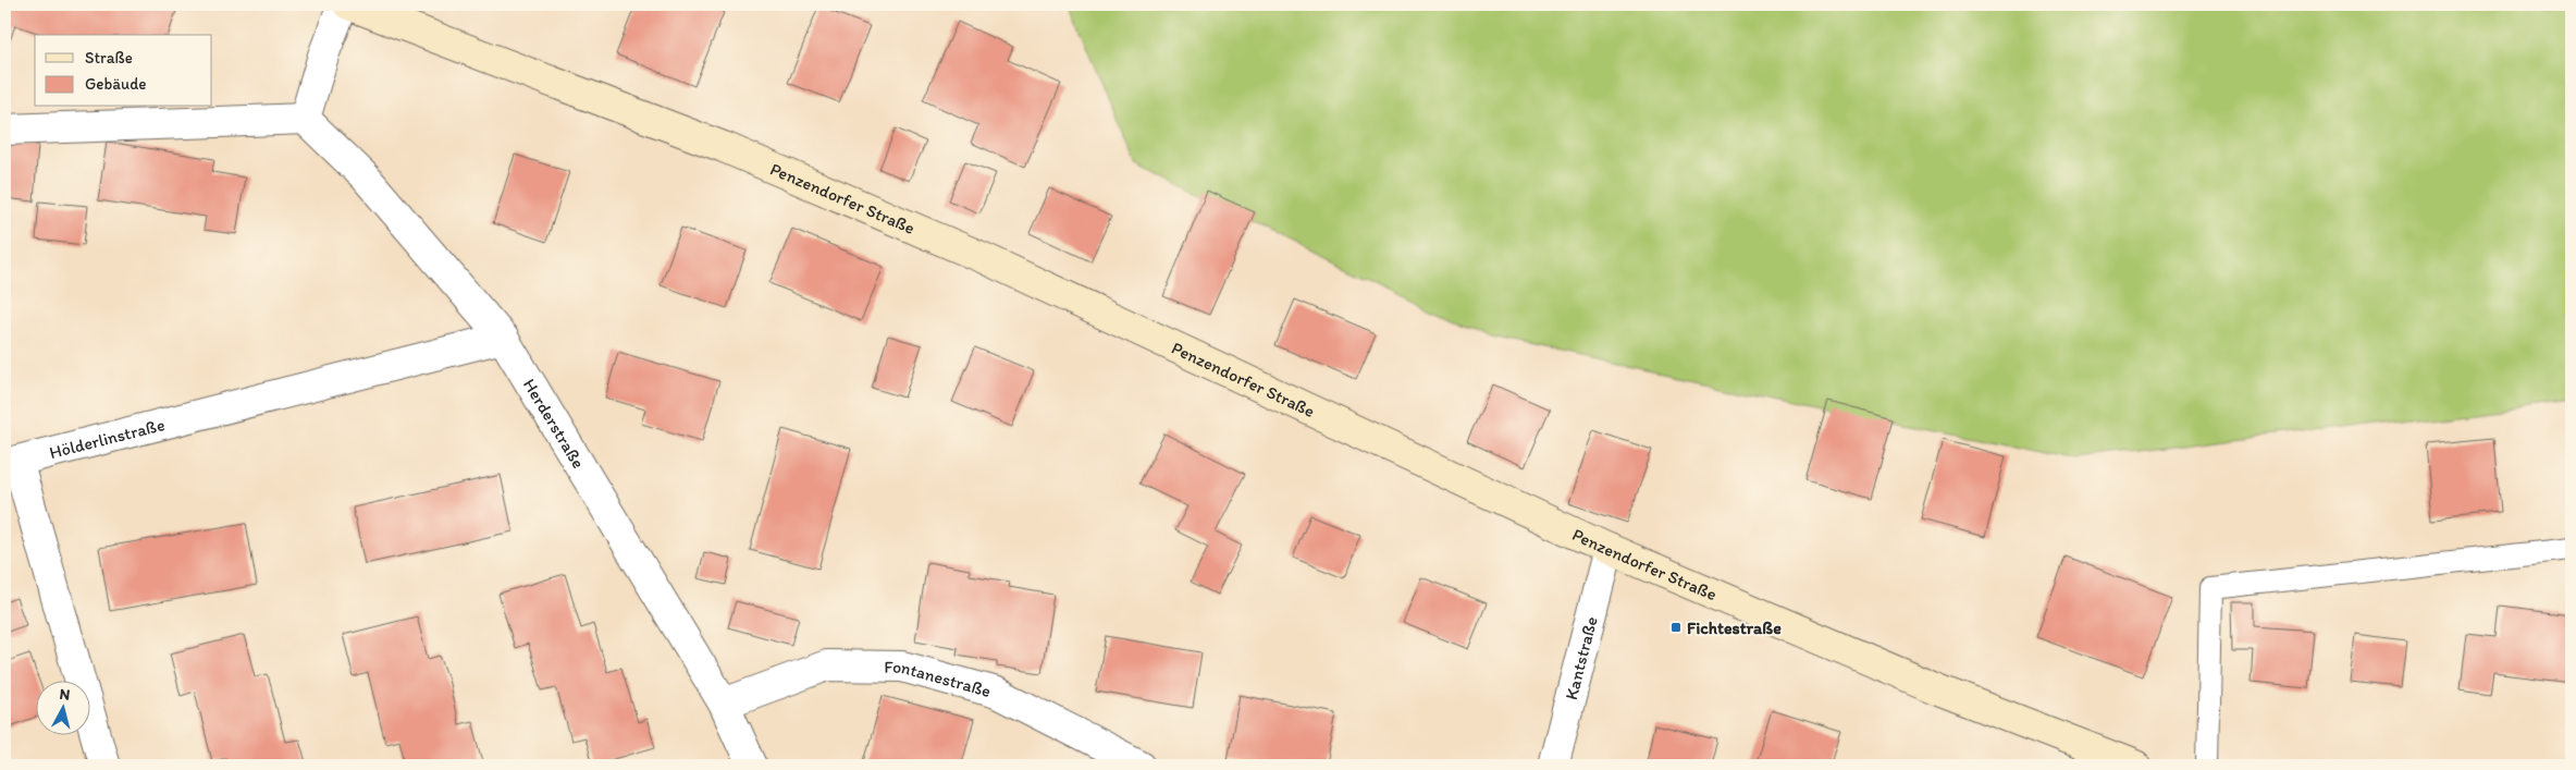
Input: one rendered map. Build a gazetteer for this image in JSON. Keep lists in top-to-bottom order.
{
  "streets": {
    "main road": ["Penzendorfer Straße"],
    "street": [
      "Herderstraße",
      "Hölderlinstraße",
      "Kantstraße",
      "Fontanestraße"
    ]
  },
  "crossings": [
    ["Penzendorfer Straße", "Kantstraße"],
    ["Herderstraße", "Hölderlinstraße"],
    ["Herderstraße", "Fontanestraße"]
  ],
  "places": {
    "transit": ["Fichtestraße"]
  },
  "legend": ["Straße", "Gebäude"],
  "north": "top"
}
